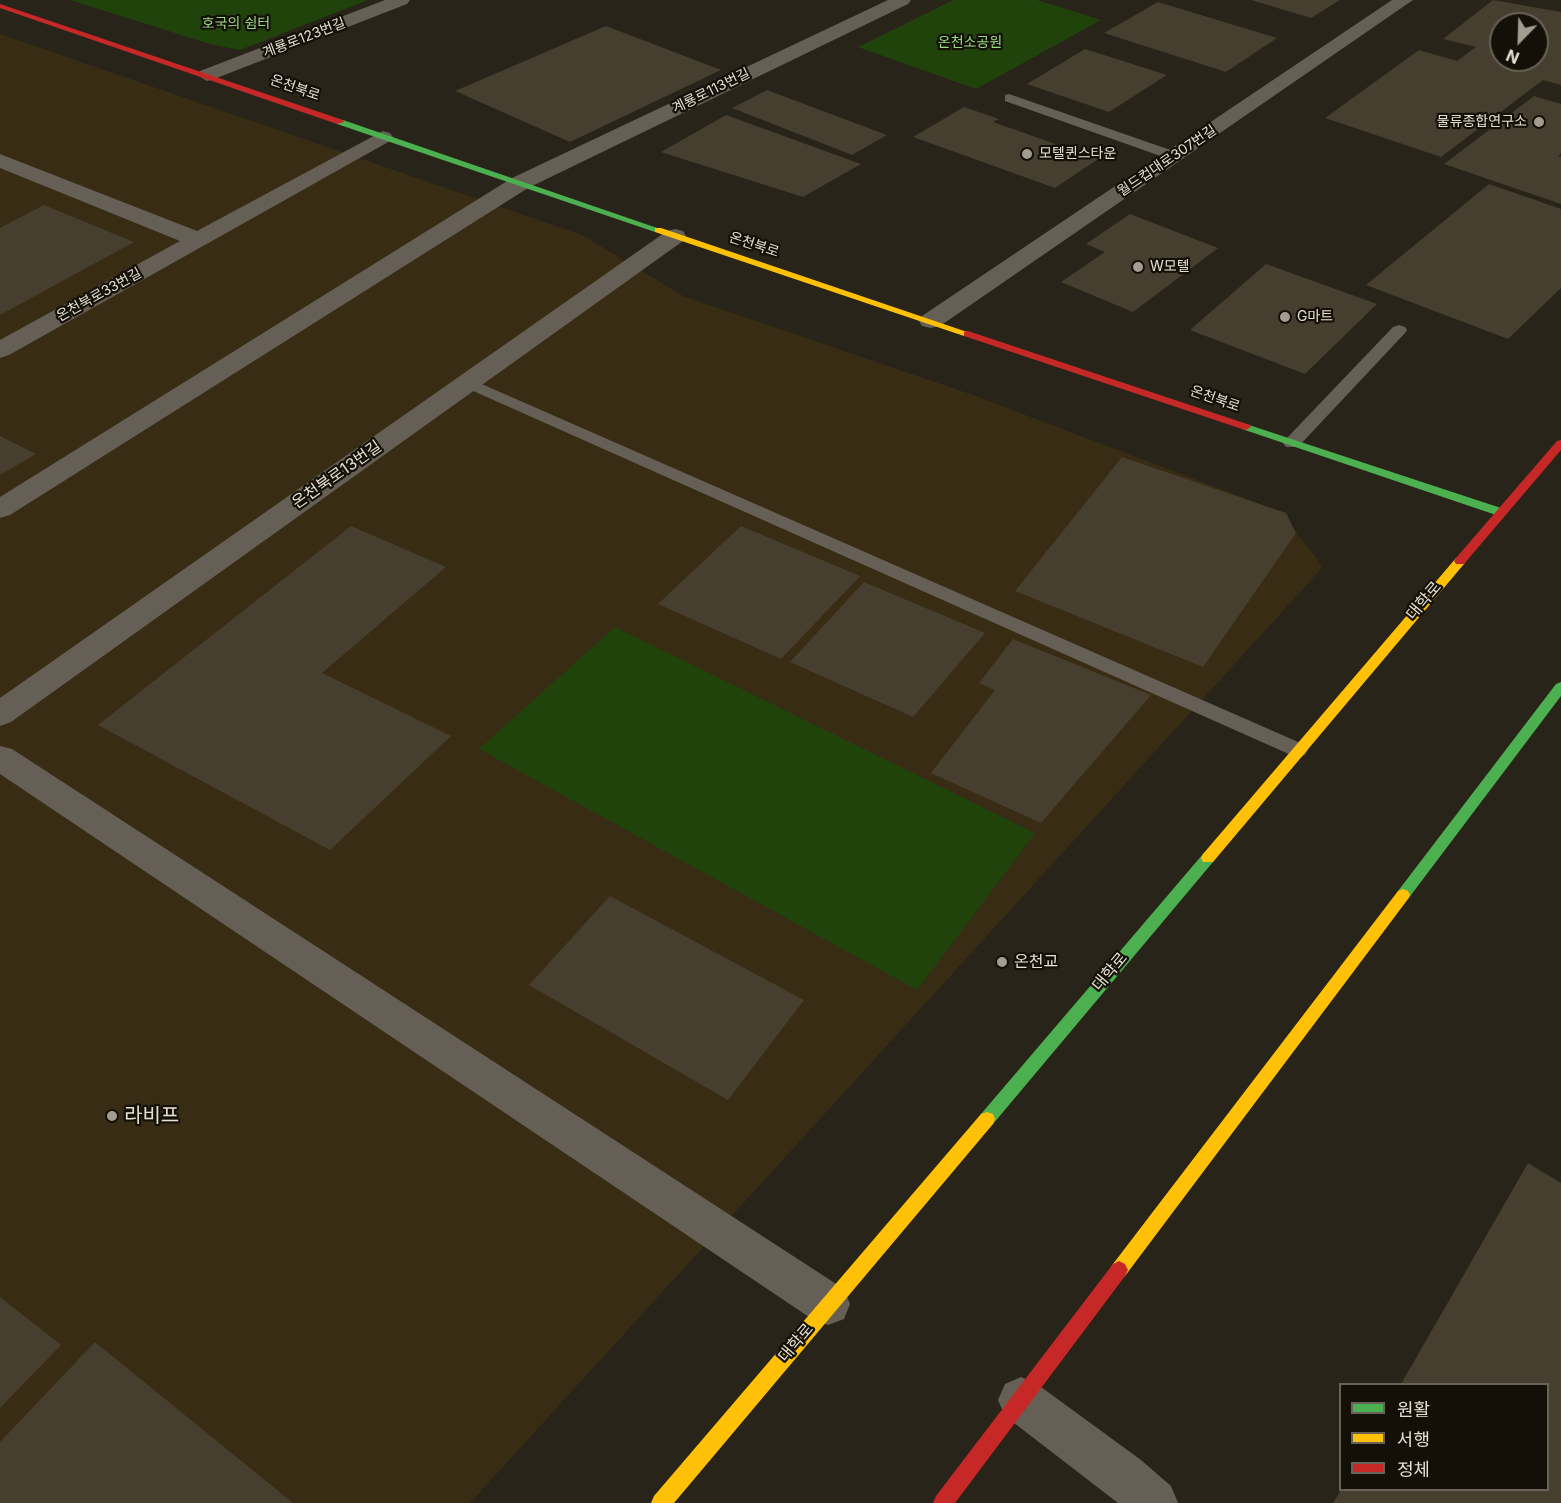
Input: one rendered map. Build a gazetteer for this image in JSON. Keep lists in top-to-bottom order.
{
  "streets": {
    "street": [
      "계룡로123번길",
      "온천북로",
      "계룡로113번길",
      "월드컵대로307번길",
      "온천북로33번길",
      "온천북로13번길",
      "대학로"
    ]
  },
  "crossings": [
    ["계룡로123번길", "온천북로"],
    ["온천북로", "계룡로113번길"],
    ["온천북로", "월드컵대로307번길"],
    ["온천북로", "온천북로33번길"],
    ["온천북로", "온천북로13번길"],
    ["온천북로", "대학로"]
  ],
  "parks": ["호국의 쉼터", "온천소공원"],
  "places": [
    "물류종합연구소",
    "모텔퀸스타운",
    "W모텔",
    "G마트",
    "온천교",
    "라비프"
  ],
  "legend": ["원활", "서행", "정체"],
  "north": "bottom left"
}
